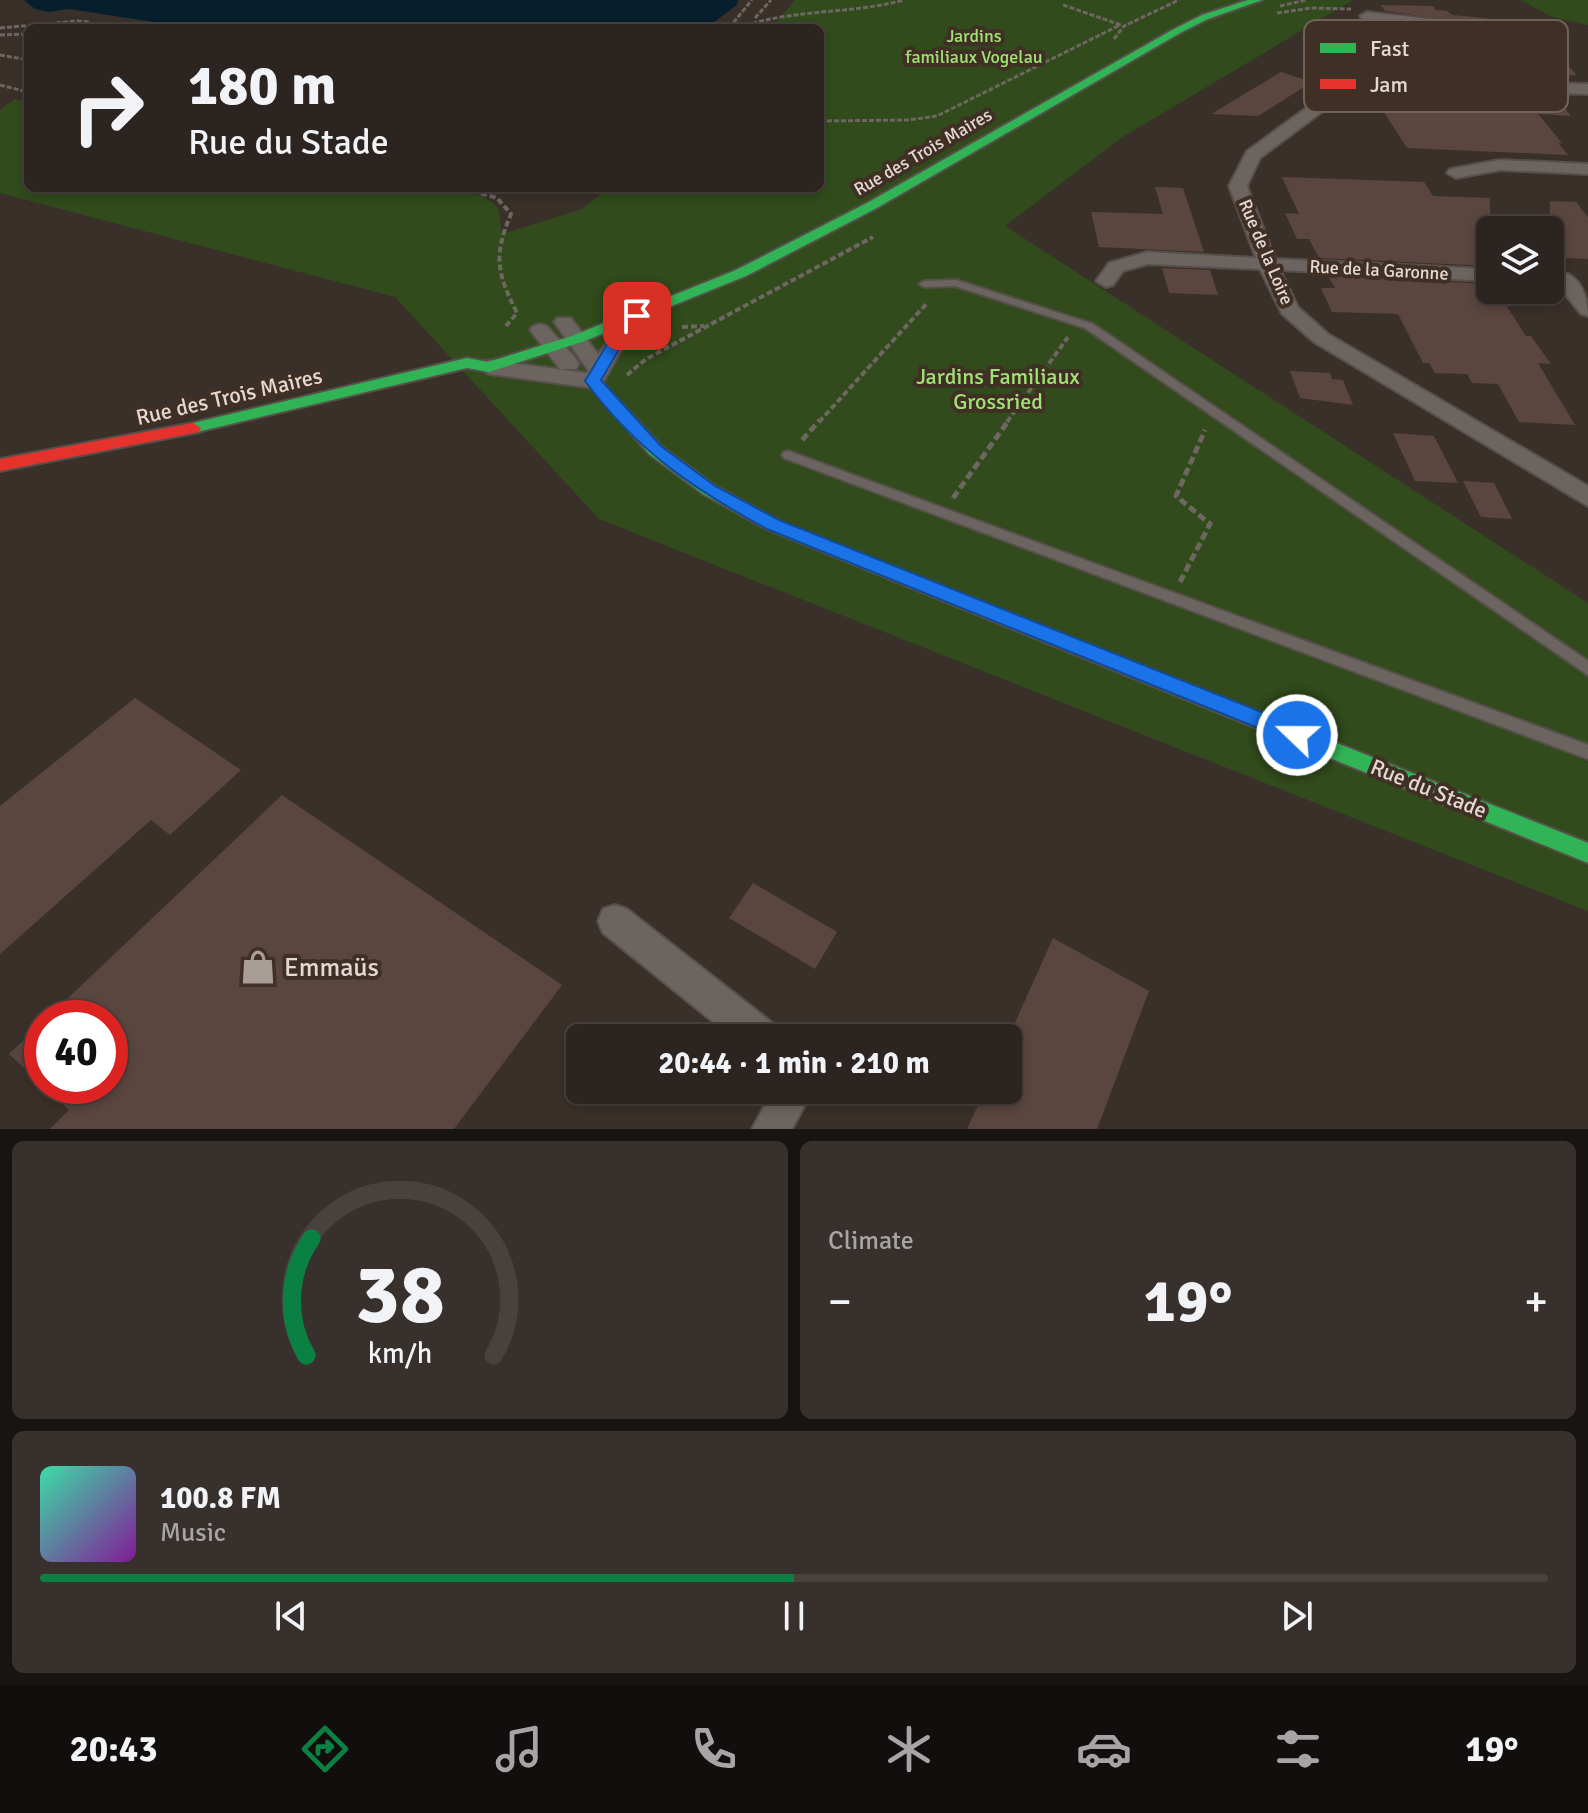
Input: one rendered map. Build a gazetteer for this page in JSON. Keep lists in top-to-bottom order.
{
  "streets": {
    "main road": ["Rue des Trois Maires", "Rue du Stade"],
    "street": ["Rue de la Loire", "Rue de la Garonne"]
  },
  "crossings": [
    ["Rue de la Loire", "Rue de la Garonne"]
  ],
  "parks": ["Jardins familiaux Vogelau", "Jardins Familiaux Grossried"],
  "places": {
    "shop": ["Emmaüs"]
  },
  "legend": ["Fast", "Jam"],
  "page": {
    "turn": ["180 m", "Rue du Stade"],
    "limit": "40",
    "trip": "20:44 · 1 min · 210 m",
    "tile": "Climate",
    "heat": ["−", "19°", "+"],
    "song": ["100.8 FM", "Music"],
    "tabs": ["20:43", "19°"],
    "gauge": ["38", "km/h"]
  }
}
